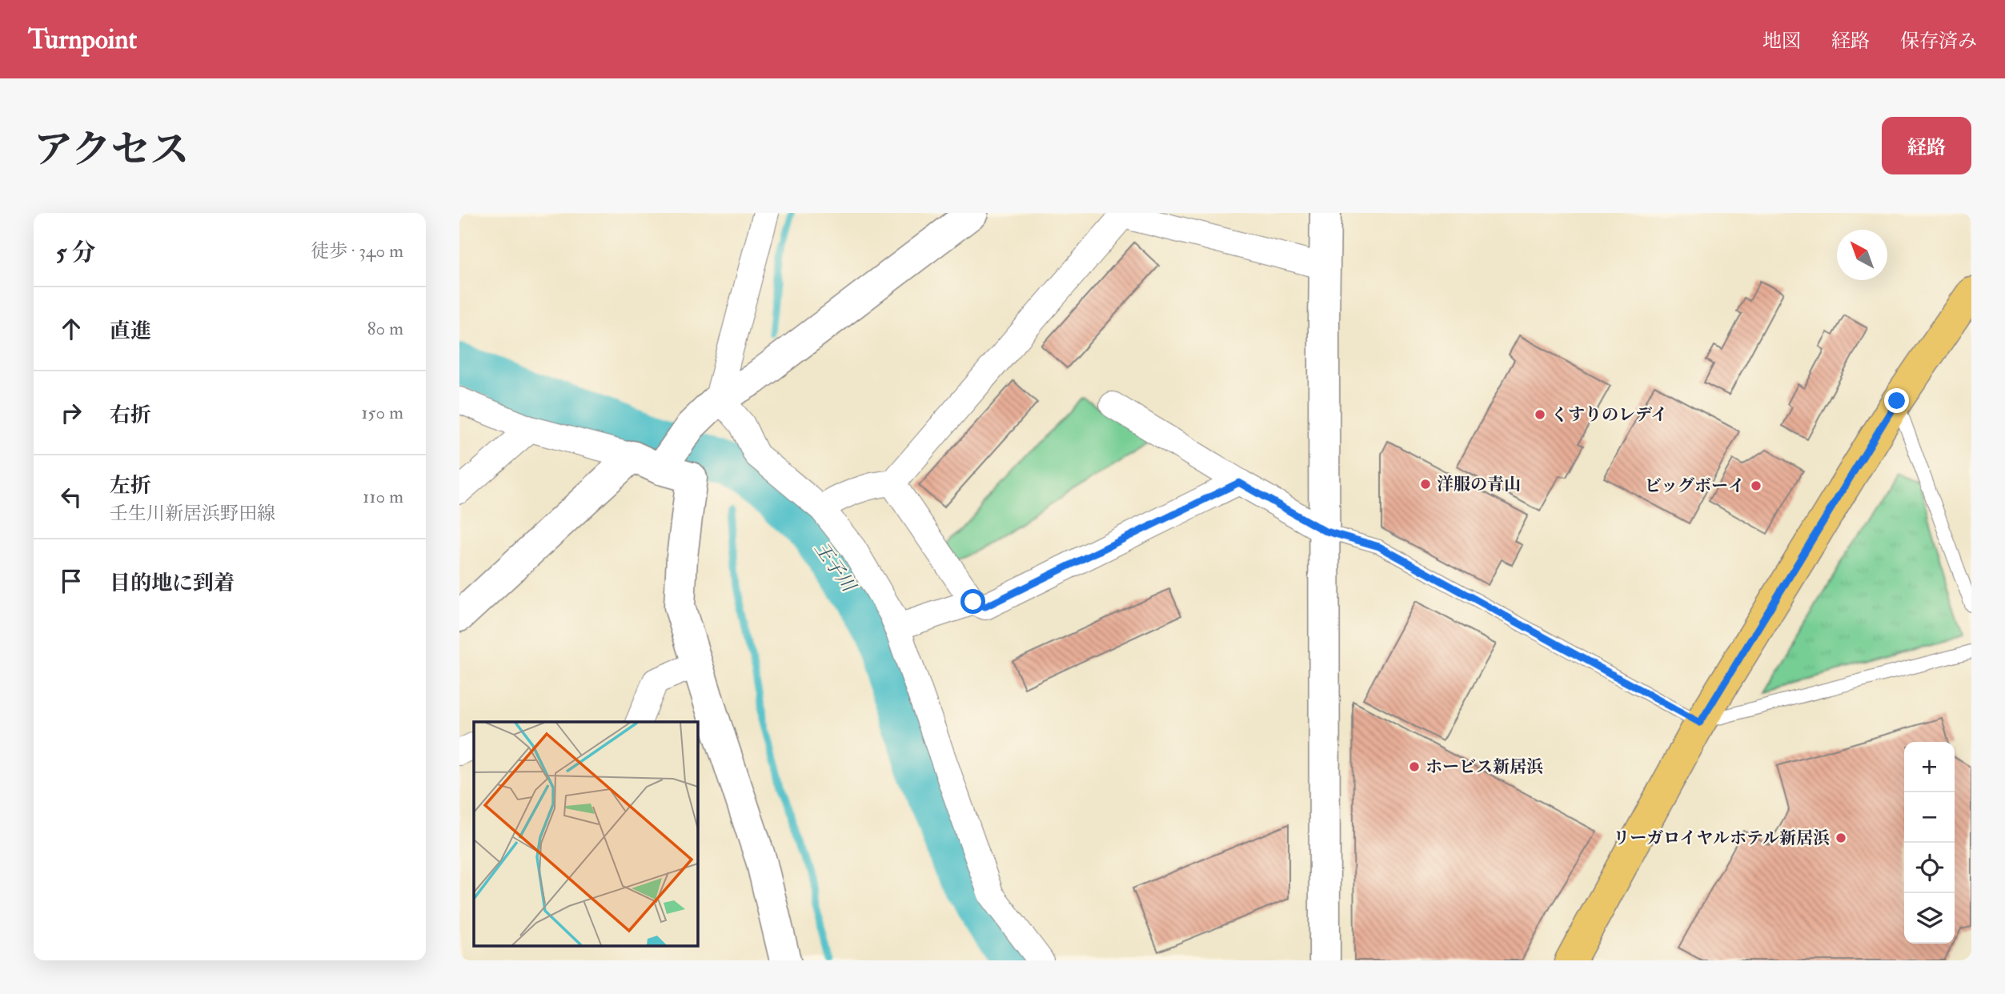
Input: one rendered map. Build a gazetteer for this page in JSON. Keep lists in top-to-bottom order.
{
  "water": ["王子川"],
  "places": [
    "くすりのレデイ",
    "洋服の青山",
    "ビッグボーイ",
    "ホービス新居浜",
    "リーガロイヤルホテル新居浜"
  ],
  "north": "top left",
  "page": {
    "header": "Turnpoint",
    "nav": ["地図", "経路", "保存済み"],
    "buttons": "経路",
    "title": "アクセス",
    "heading": ["5 分", "徒歩 · 340 m"],
    "list": [
      ["直進", "80 m"],
      ["右折", "150 m"],
      ["左折", "壬生川新居浜野田線", "110 m"],
      "目的地に到着"
    ],
    "map_buttons": ["+", "−"]
  }
}
